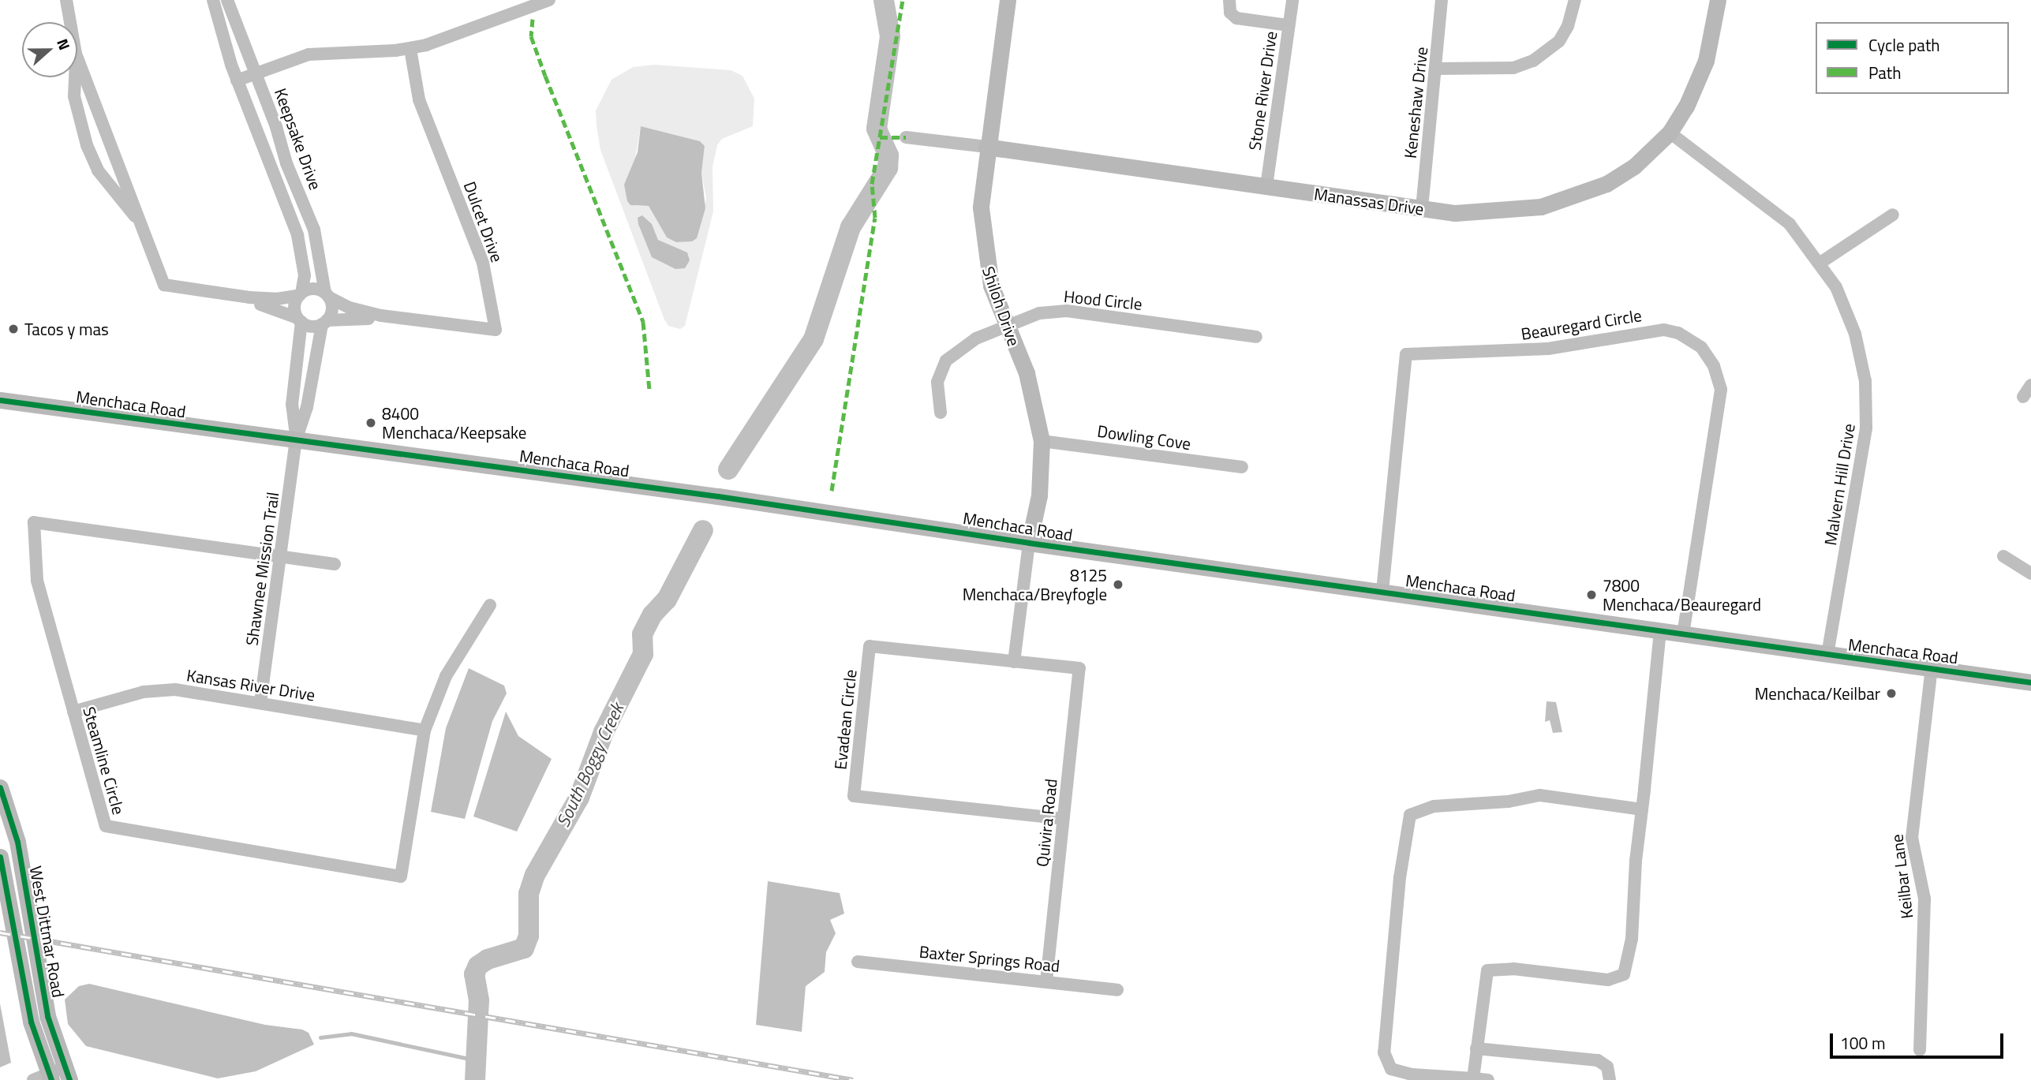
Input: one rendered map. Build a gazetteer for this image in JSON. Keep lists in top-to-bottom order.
{
  "streets": {
    "main road": [
      "Manassas Drive",
      "Shiloh Drive",
      "Menchaca Road",
      "West Dittmar Road"
    ],
    "street": [
      "Stone River Drive",
      "Keneshaw Drive",
      "Keepsake Drive",
      "Dulcet Drive",
      "Hood Circle",
      "Beauregard Circle",
      "Dowling Cove",
      "Malvern Hill Drive",
      "Shawnee Mission Trail",
      "Kansas River Drive",
      "Evadean Circle",
      "Steamline Circle",
      "Quivira Road",
      "Keilbar Lane",
      "Baxter Springs Road"
    ]
  },
  "crossings": [
    ["Stone River Drive", "Manassas Drive"],
    ["Keneshaw Drive", "Manassas Drive"],
    ["Keepsake Drive", "Dulcet Drive"],
    ["Manassas Drive", "Shiloh Drive"],
    ["Manassas Drive", "Malvern Hill Drive"],
    ["Hood Circle", "Shiloh Drive"],
    ["Shiloh Drive", "Menchaca Road"],
    ["Shiloh Drive", "Dowling Cove"],
    ["Beauregard Circle", "Menchaca Road"],
    ["Menchaca Road", "Malvern Hill Drive"],
    ["Menchaca Road", "Shawnee Mission Trail"],
    ["Menchaca Road", "Keilbar Lane"],
    ["Shawnee Mission Trail", "Kansas River Drive"],
    ["Shawnee Mission Trail", "Steamline Circle"],
    ["Kansas River Drive", "Steamline Circle"],
    ["Evadean Circle", "Quivira Road"],
    ["Quivira Road", "Baxter Springs Road"]
  ],
  "water": ["South Boggy Creek"],
  "places": [
    "Tacos y mas",
    "8400 Menchaca/Keepsake",
    "8125 Menchaca/Breyfogle",
    "7800 Menchaca/Beauregard",
    "Menchaca/Keilbar"
  ],
  "legend": ["Cycle path", "Path"],
  "scale_bar": "100 m",
  "north": "right"
}
